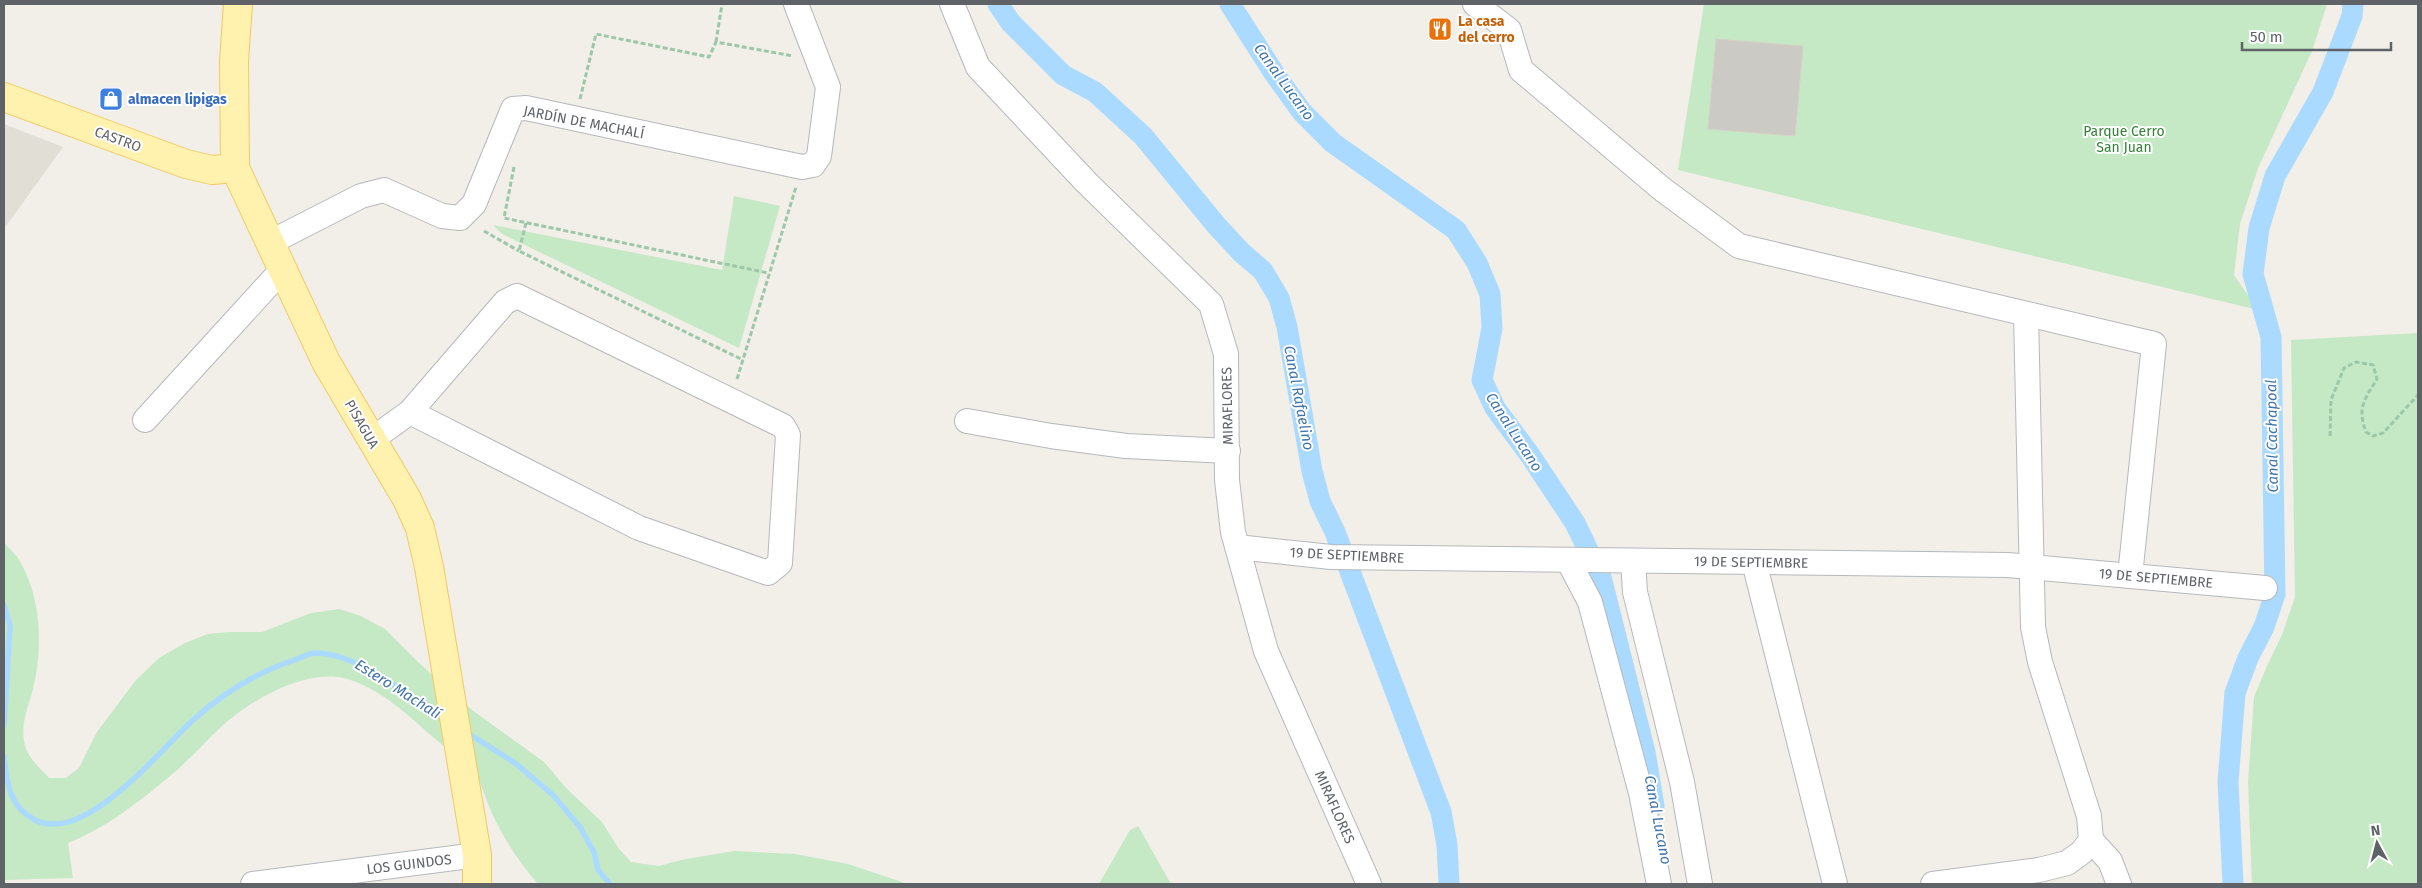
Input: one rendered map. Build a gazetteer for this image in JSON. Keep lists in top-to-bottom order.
{
  "streets": {
    "main road": ["CASTRO", "PISAGUA"],
    "street": [
      "JARDÍN DE MACHALÍ",
      "MIRAFLORES",
      "19 DE SEPTIEMBRE",
      "LOS GUINDOS"
    ]
  },
  "crossings": [
    ["JARDÍN DE MACHALÍ", "PISAGUA"],
    ["CASTRO", "PISAGUA"],
    ["MIRAFLORES", "19 DE SEPTIEMBRE"],
    ["PISAGUA", "LOS GUINDOS"]
  ],
  "water": [
    "Canal Lucano",
    "Canal Rafaelino",
    "Canal Cachapoal",
    "Estero Machalí"
  ],
  "parks": ["Parque Cerro San Juan"],
  "places": {
    "restaurant": ["La casa del cerro"],
    "shop": ["almacen lipigas"]
  },
  "scale_bar": "50 m",
  "north": "top"
}
